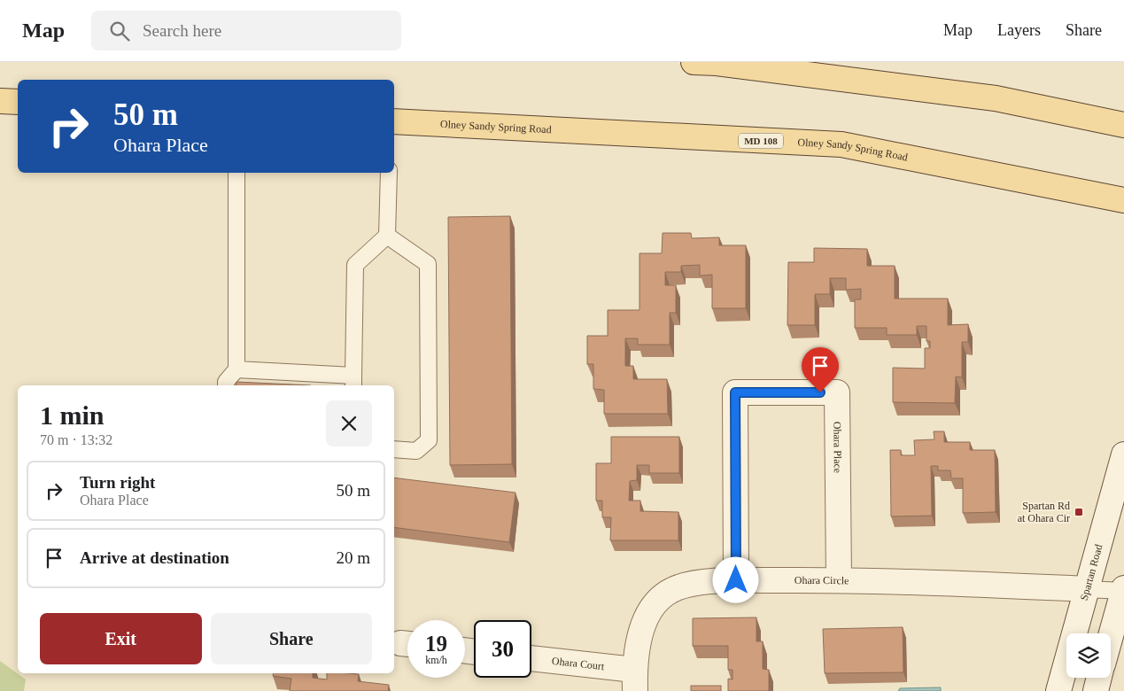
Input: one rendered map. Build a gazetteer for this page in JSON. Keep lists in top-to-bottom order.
{
  "streets": {
    "main road": ["Olney Sandy Spring Road", "MD 108"],
    "street": [
      "Ohara Place",
      "Spartan Road",
      "Ohara Circle",
      "Ohara Court"
    ]
  },
  "crossings": [
    ["Ohara Place", "Ohara Circle"],
    ["Spartan Road", "Ohara Circle"],
    ["Ohara Circle", "Ohara Court"]
  ],
  "places": {
    "transit": ["Spartan Rd at Ohara Cir"]
  },
  "page": {
    "header": "Map",
    "search": "Search here",
    "nav": ["Map", "Layers", "Share"],
    "turn": ["50 m", "Ohara Place"],
    "heading": ["1 min", "70 m · 13:32"],
    "list": [
      {
        "name": "Turn right",
        "note": "Ohara Place",
        "value": "50 m"
      },
      {
        "name": "Arrive at destination",
        "value": "20 m"
      }
    ],
    "buttons": ["Exit", "Share"],
    "speed": "19 km/h",
    "limit": "30"
  }
}
